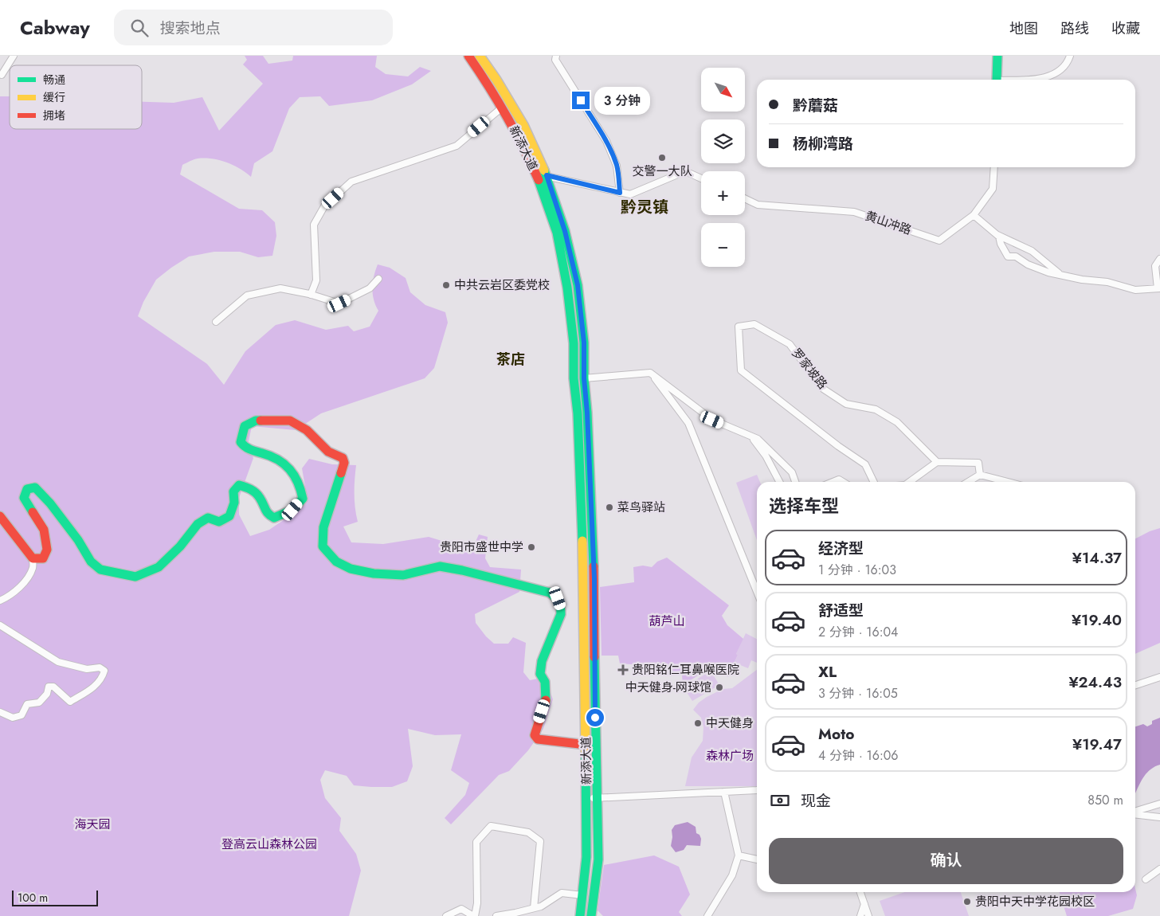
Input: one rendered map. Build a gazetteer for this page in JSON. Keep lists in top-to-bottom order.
{
  "streets": {
    "main road": ["新添大道"],
    "street": ["黄山冲路", "罗家坡路"]
  },
  "districts": ["黔灵镇", "茶店"],
  "parks": [
    "葫芦山",
    "森林广场",
    "海天园",
    "登高云山森林公园"
  ],
  "places": {
    "other": [
      "交警一大队",
      "中共云岩区委党校",
      "菜鸟驿站",
      "贵阳市盛世中学",
      "中天健身-网球馆",
      "中天健身",
      "贵阳中天中学花园校区"
    ],
    "health": ["贵阳铭仁耳鼻喉医院"]
  },
  "legend": ["畅通", "缓行", "拥堵"],
  "scale_bar": "100 m",
  "north": "bottom right",
  "page": {
    "header": "Cabway",
    "search": "搜索地点",
    "nav": ["地图", "路线", "收藏"],
    "map_buttons": ["+", "−"],
    "banner": ["黔蘑菇", "杨柳湾路"],
    "bubble": "3 分钟",
    "heading": "选择车型",
    "list": [
      {
        "name": "经济型",
        "note": "1 分钟 · 16:03",
        "value": "¥14.37"
      },
      {
        "name": "舒适型",
        "note": "2 分钟 · 16:04",
        "value": "¥19.40"
      },
      {
        "name": "XL",
        "note": "3 分钟 · 16:05",
        "value": "¥24.43"
      },
      {
        "name": "Moto",
        "note": "4 分钟 · 16:06",
        "value": "¥19.47"
      }
    ],
    "pay": ["现金", "850 m"],
    "buttons": "确认",
    "scale": "100 m"
  }
}
